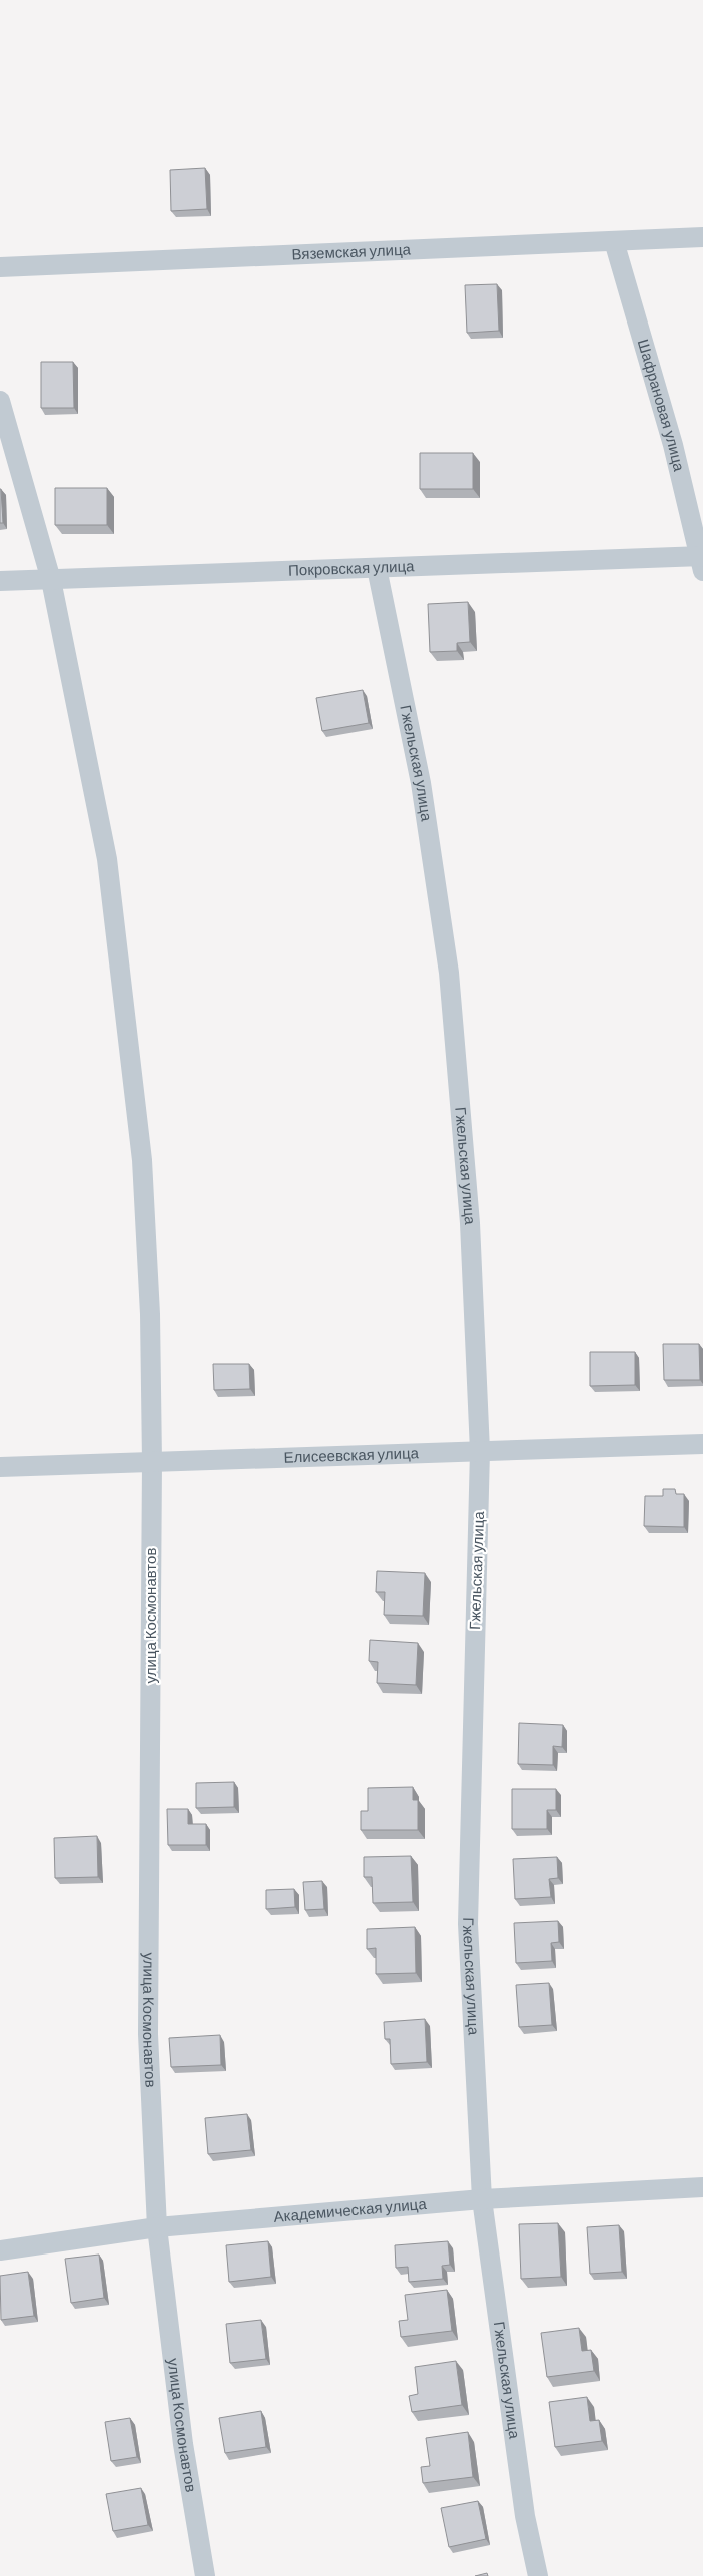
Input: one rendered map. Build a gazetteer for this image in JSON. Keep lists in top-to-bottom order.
{
  "streets": {
    "street": [
      "Вяземская улица",
      "Шафрановая улица",
      "Покровская улица",
      "Гжельская улица",
      "Елисеевская улица",
      "улица Космонавтов",
      "Академическая улица"
    ]
  },
  "crossings": [
    ["Вяземская улица", "Шафрановая улица"],
    ["Шафрановая улица", "Покровская улица"],
    ["Покровская улица", "Гжельская улица"],
    ["Покровская улица", "улица Космонавтов"],
    ["Гжельская улица", "Елисеевская улица"],
    ["Гжельская улица", "Академическая улица"],
    ["Елисеевская улица", "улица Космонавтов"],
    ["улица Космонавтов", "Академическая улица"]
  ]
}
